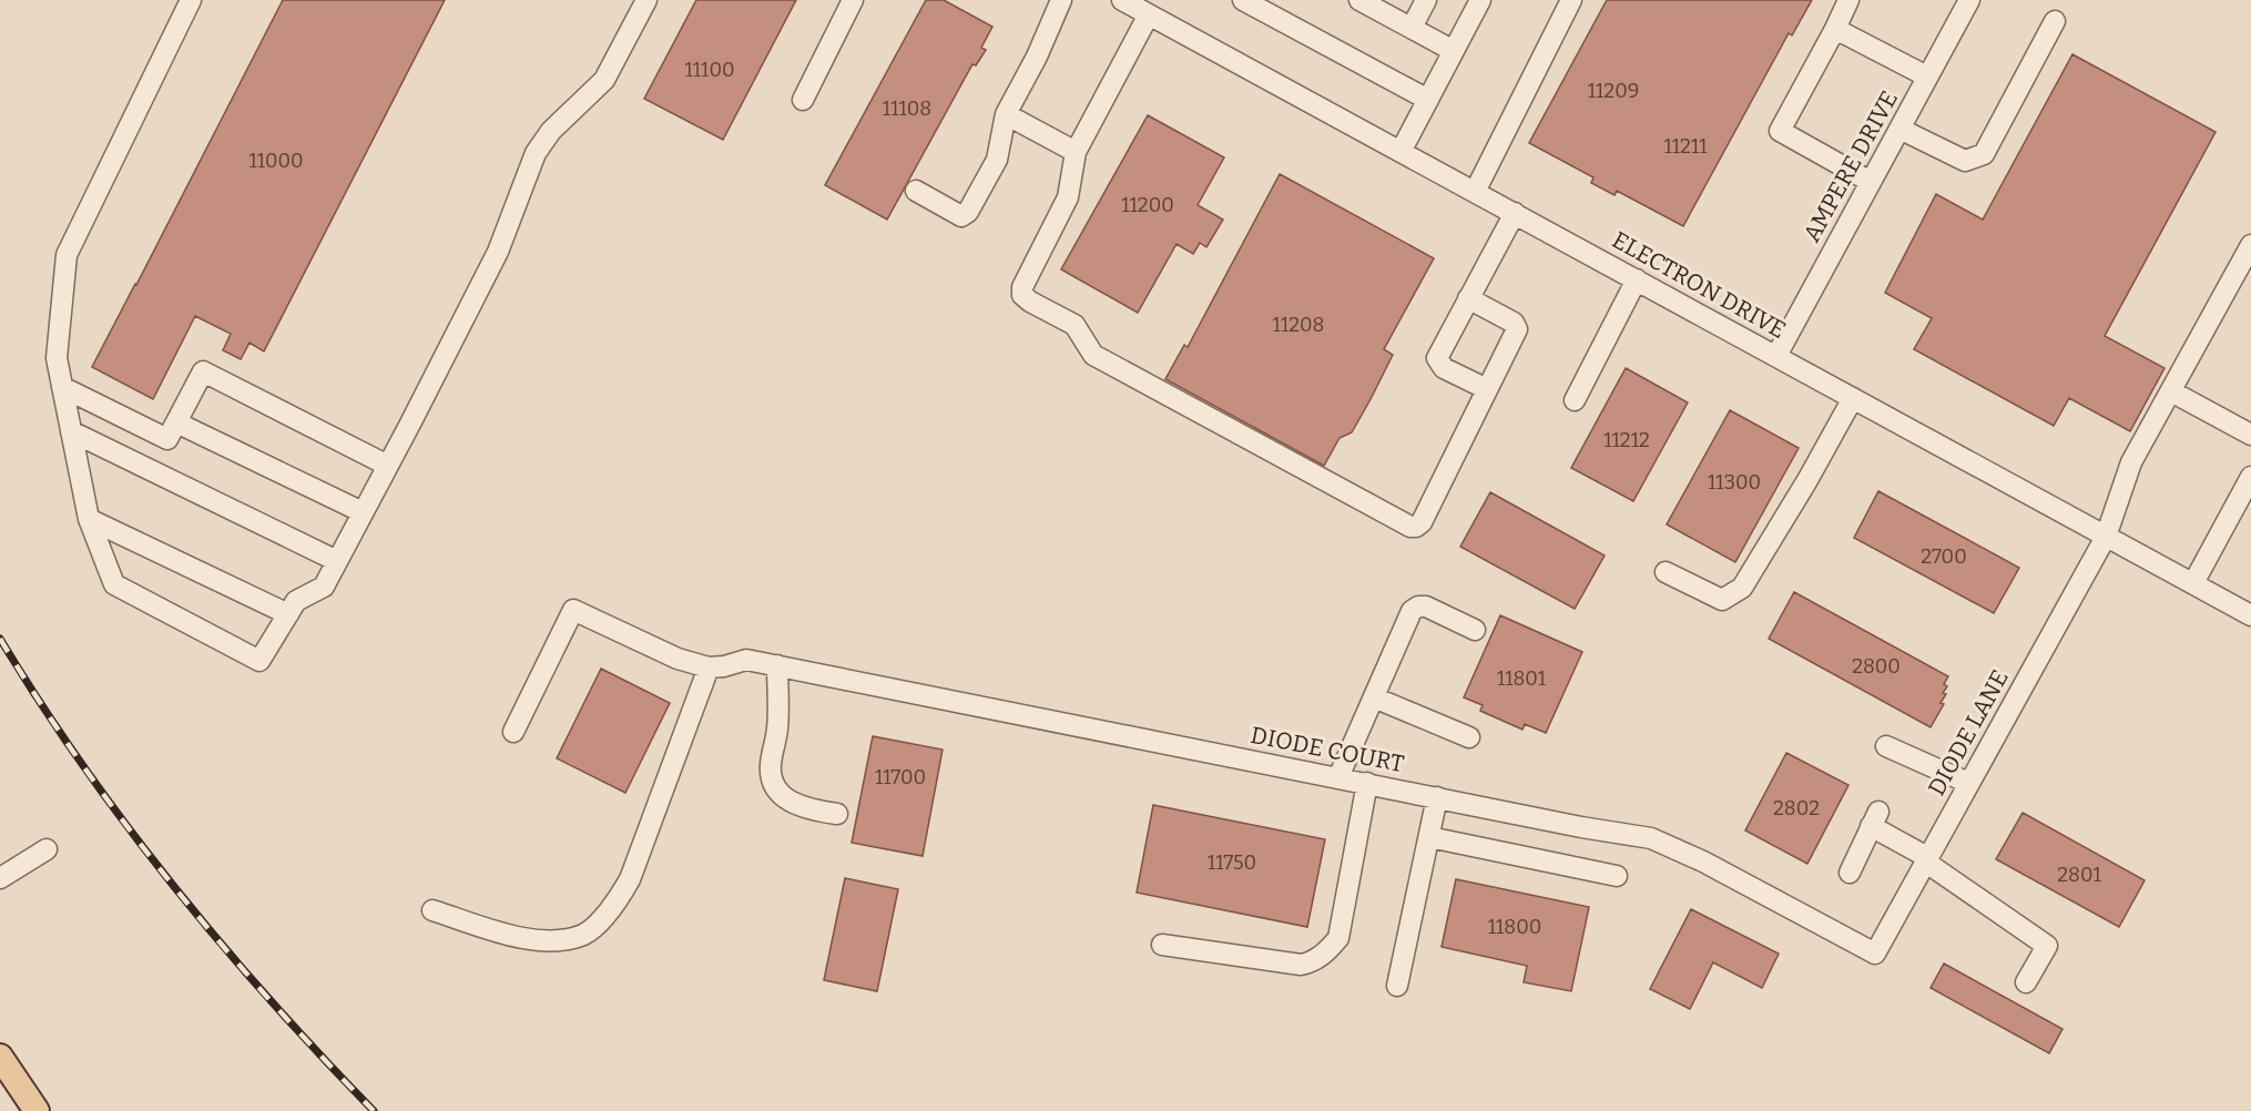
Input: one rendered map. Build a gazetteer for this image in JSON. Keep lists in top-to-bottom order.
{
  "streets": {
    "street": [
      "AMPERE DRIVE",
      "ELECTRON DRIVE",
      "DIODE LANE",
      "DIODE COURT"
    ]
  },
  "crossings": [
    ["AMPERE DRIVE", "ELECTRON DRIVE"],
    ["ELECTRON DRIVE", "DIODE LANE"],
    ["DIODE LANE", "DIODE COURT"]
  ],
  "house_numbers": [
    "11100",
    "11209",
    "11108",
    "11211",
    "11000",
    "11200",
    "11208",
    "11212",
    "11300",
    "2700",
    "2800",
    "11801",
    "11700",
    "2802",
    "11750",
    "2801",
    "11800"
  ]
}
